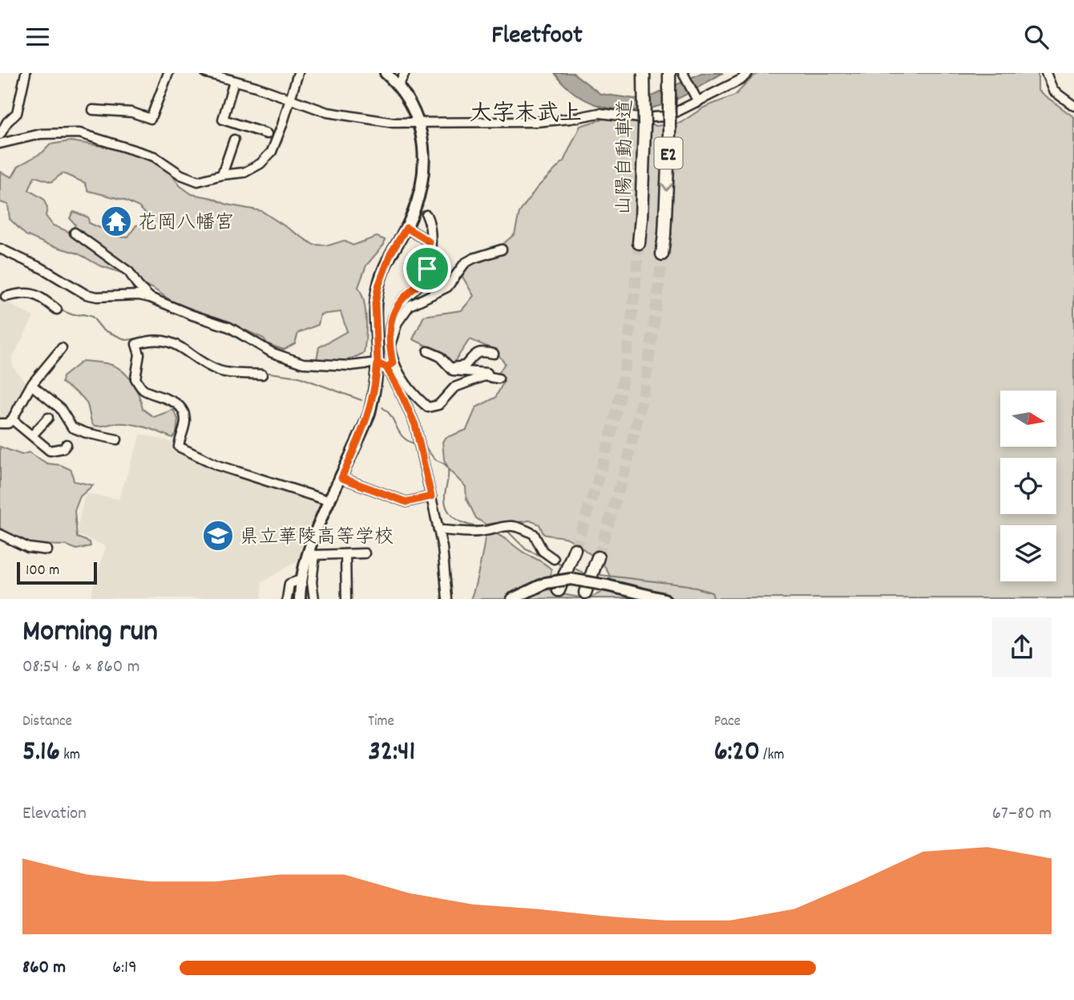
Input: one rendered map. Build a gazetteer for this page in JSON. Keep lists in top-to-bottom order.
{
  "streets": {
    "highway": ["E2", "山陽自動車道"]
  },
  "districts": ["大字末武上"],
  "places": {
    "temple": ["花岡八幡宮"],
    "school or university": ["県立華陵高等学校"]
  },
  "scale_bar": "100 m",
  "north": "right",
  "page": {
    "header": "Fleetfoot",
    "scale": "100 m",
    "heading": ["Morning run", "08:54 · 6 × 860 m"],
    "stats": [
      ["Distance", "5.16 km"],
      ["Time", "32:41"],
      ["Pace", "6:20 /km"]
    ],
    "chart": ["Elevation", "67–80 m"],
    "list": [
      {
        "name": "860 m",
        "note": "6:19"
      }
    ]
  }
}
